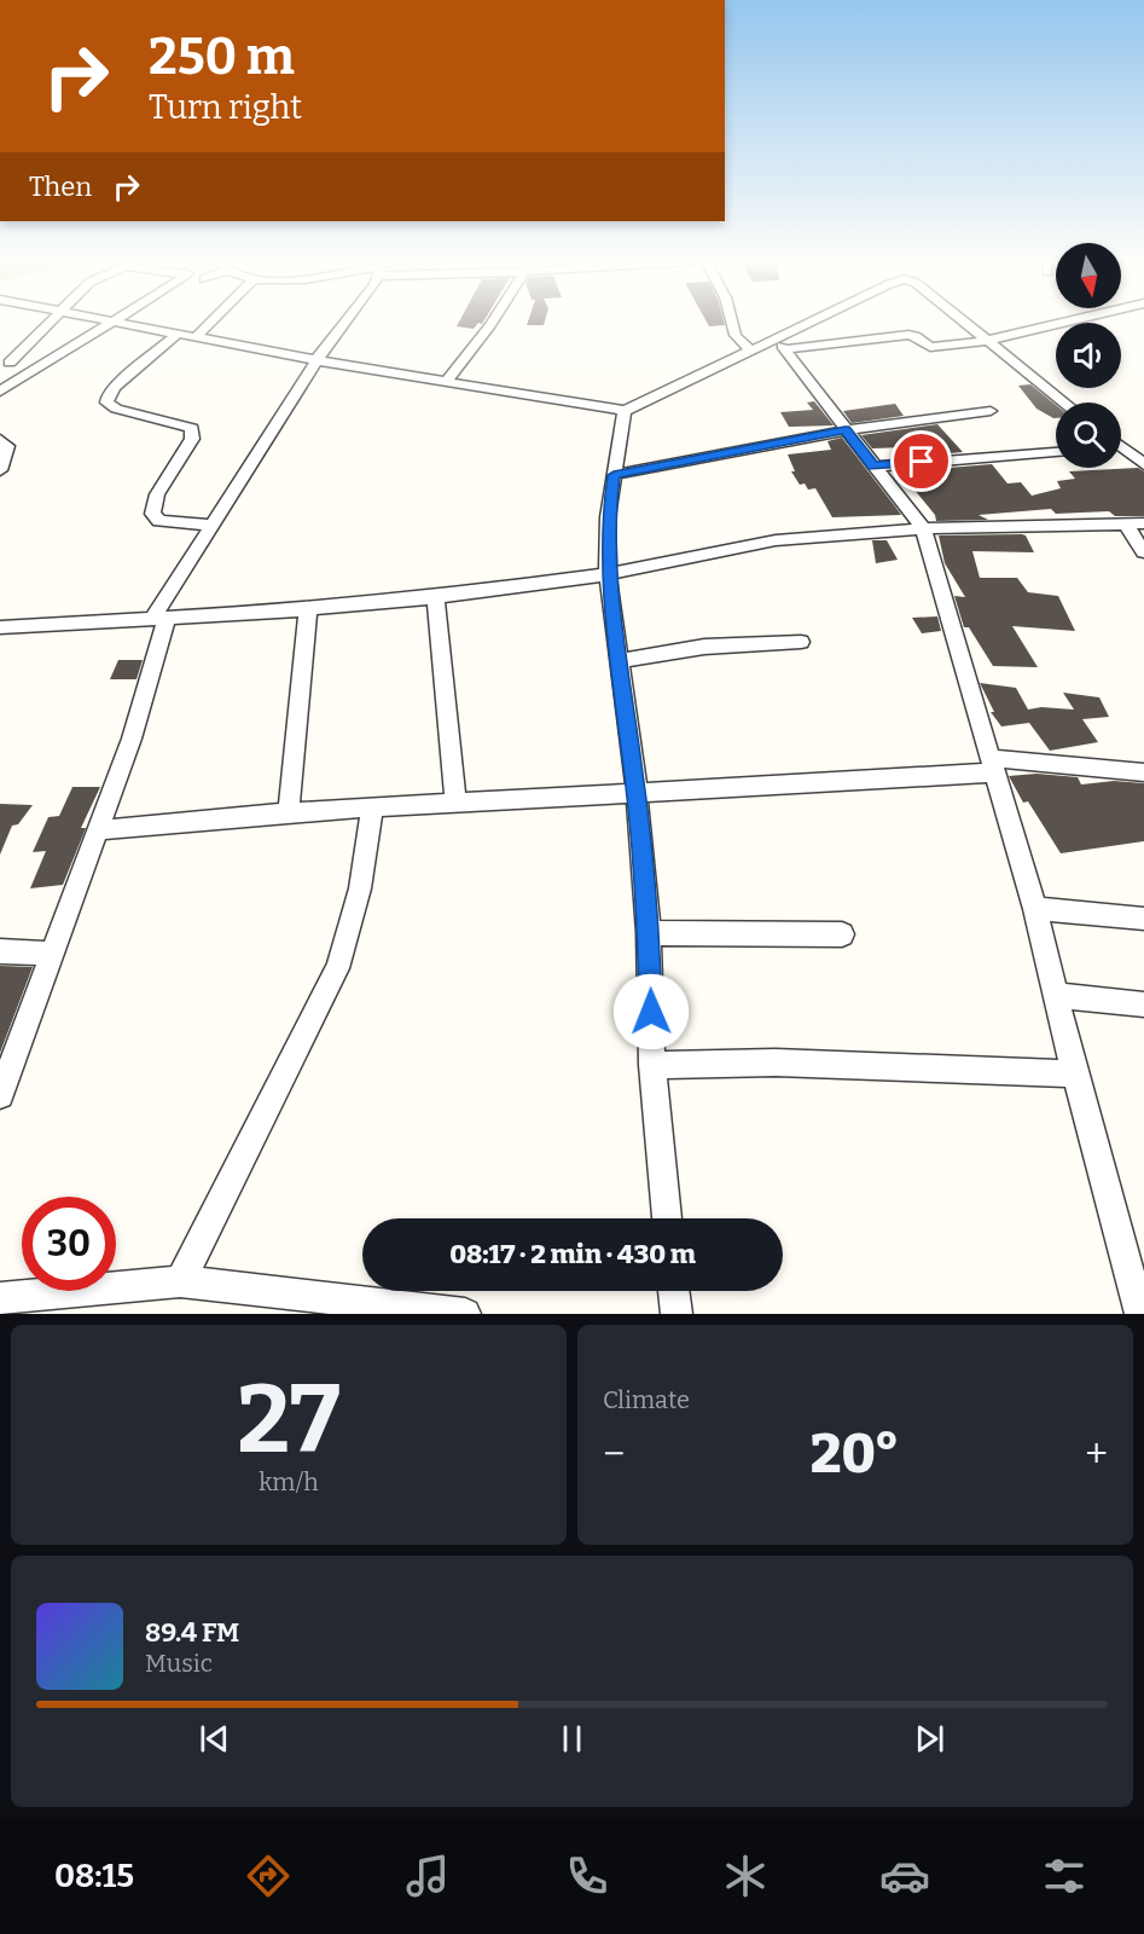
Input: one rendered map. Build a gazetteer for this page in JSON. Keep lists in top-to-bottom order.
{
  "north": "bottom",
  "page": {
    "turn": ["250 m", "Turn right"],
    "then": "Then",
    "limit": "30",
    "trip": "08:17 · 2 min · 430 m",
    "tile": [
      ["27", "km/h"],
      "Climate"
    ],
    "heat": ["−", "20°", "+"],
    "song": ["89.4 FM", "Music"],
    "tabs": "08:15"
  }
}
